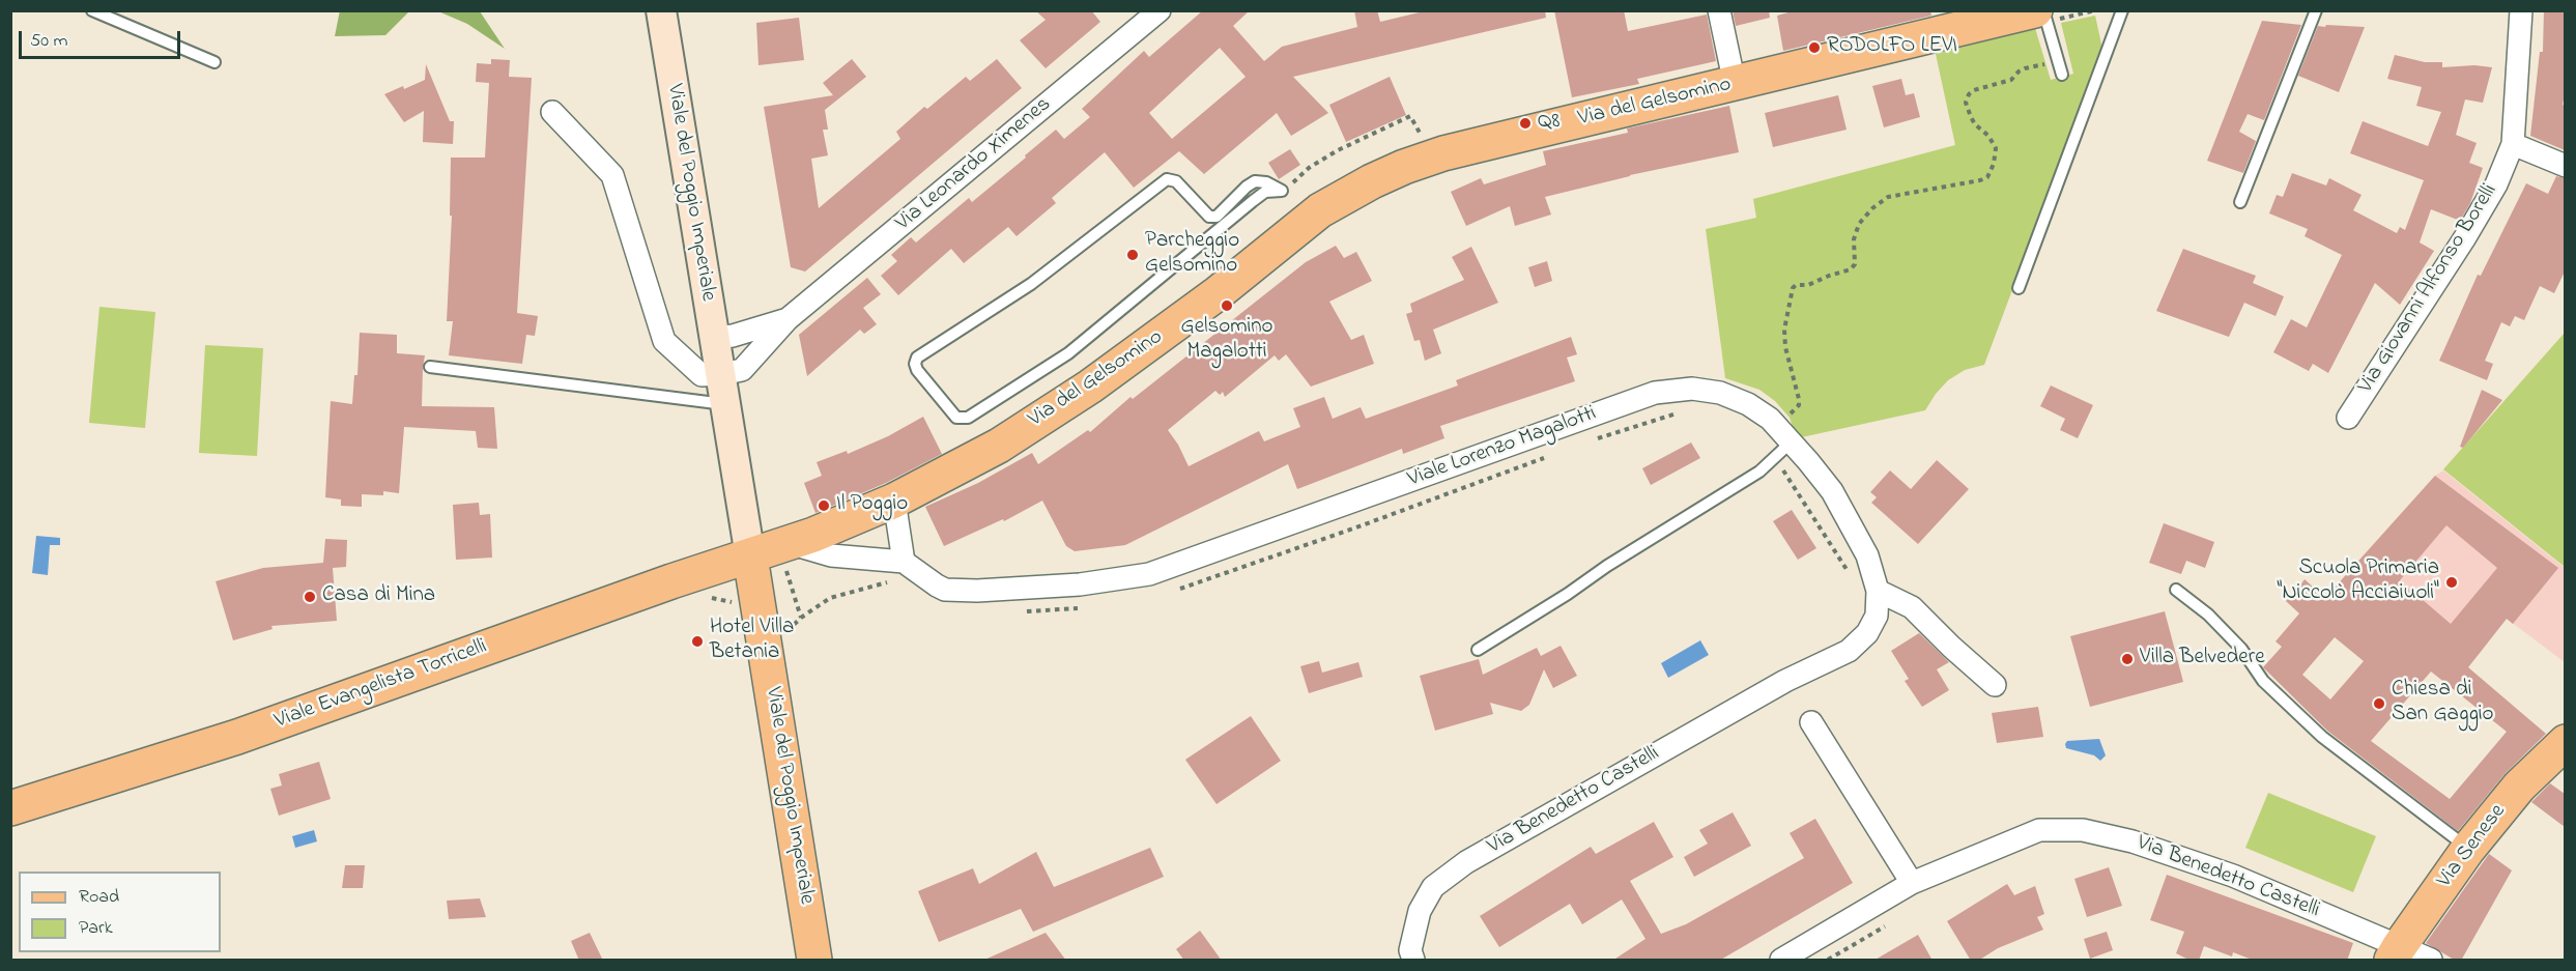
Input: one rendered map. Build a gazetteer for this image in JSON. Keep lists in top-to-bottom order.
{
  "streets": {
    "main road": [
      "Via del Gelsomino",
      "Viale del Poggio Imperiale",
      "Viale Evangelista Torricelli",
      "Via Senese"
    ],
    "street": [
      "Via Leonardo Ximenes",
      "Via Giovanni Alfonso Borelli",
      "Viale Lorenzo Magalotti",
      "Via Benedetto Castelli"
    ]
  },
  "crossings": [
    ["Via del Gelsomino", "Viale del Poggio Imperiale"],
    ["Via del Gelsomino", "Viale Evangelista Torricelli"],
    ["Via Leonardo Ximenes", "Viale del Poggio Imperiale"],
    ["Viale del Poggio Imperiale", "Viale Evangelista Torricelli"],
    ["Viale Lorenzo Magalotti", "Via Benedetto Castelli"],
    ["Via Benedetto Castelli", "Via Senese"]
  ],
  "places": [
    "RODOLFO LEVI",
    "Q8",
    "Parcheggio Gelsomino",
    "Gelsomino Magalotti",
    "Il Poggio",
    "Scuola Primaria \"Niccolò Acciaiuoli\"",
    "Casa di Mina",
    "Hotel Villa Betania",
    "Villa Belvedere",
    "Chiesa di San Gaggio"
  ],
  "legend": ["Road", "Park"],
  "scale_bar": "50 m"
}
